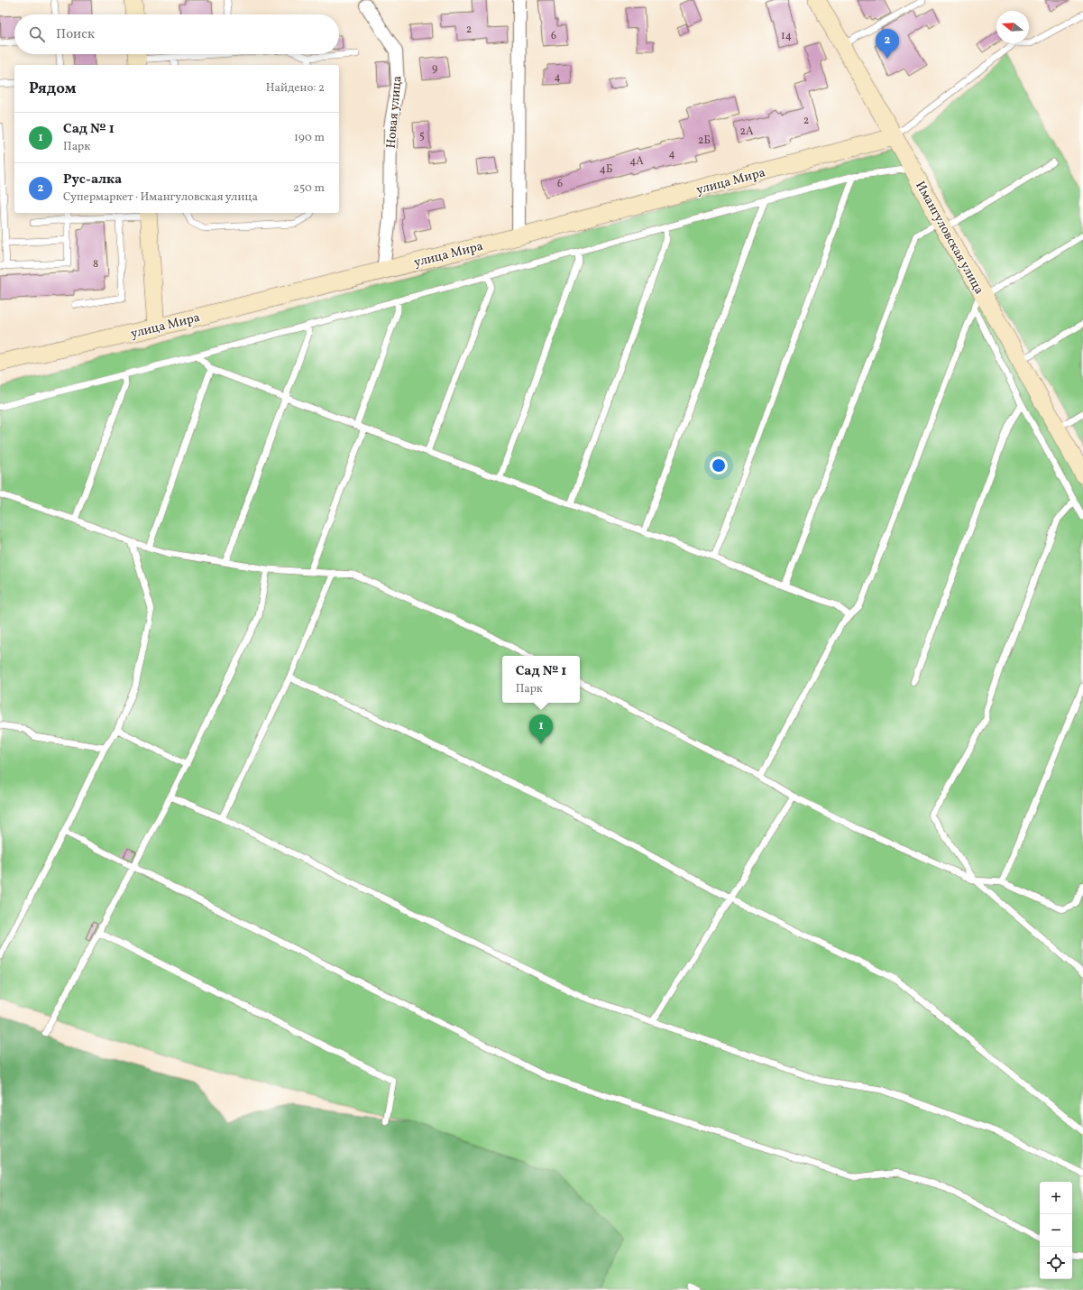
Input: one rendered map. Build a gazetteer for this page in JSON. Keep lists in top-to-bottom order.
{
  "streets": {
    "main road": ["улица Мира", "Имангуловская улица"],
    "street": ["Новая улица"]
  },
  "crossings": [
    ["Новая улица", "улица Мира"],
    ["улица Мира", "Имангуловская улица"]
  ],
  "house_numbers": [
    "2",
    "6",
    "14",
    "9",
    "4",
    "2",
    "2А",
    "5",
    "2Б",
    "4",
    "4А",
    "4Б",
    "6",
    "8"
  ],
  "north": "left",
  "page": {
    "search": "Поиск",
    "pins": ["2", "1"],
    "heading": ["Рядом", "Найдено: 2"],
    "list": [
      {
        "mark": "1",
        "name": "Сад № 1",
        "note": "Парк",
        "value": "190 m"
      },
      {
        "mark": "2",
        "name": "Рус-алка",
        "note": "Супермаркет · Имангуловская улица",
        "value": "250 m"
      }
    ],
    "popup": ["Сад № 1", "Парк"],
    "map_buttons": ["+", "−"]
  }
}
